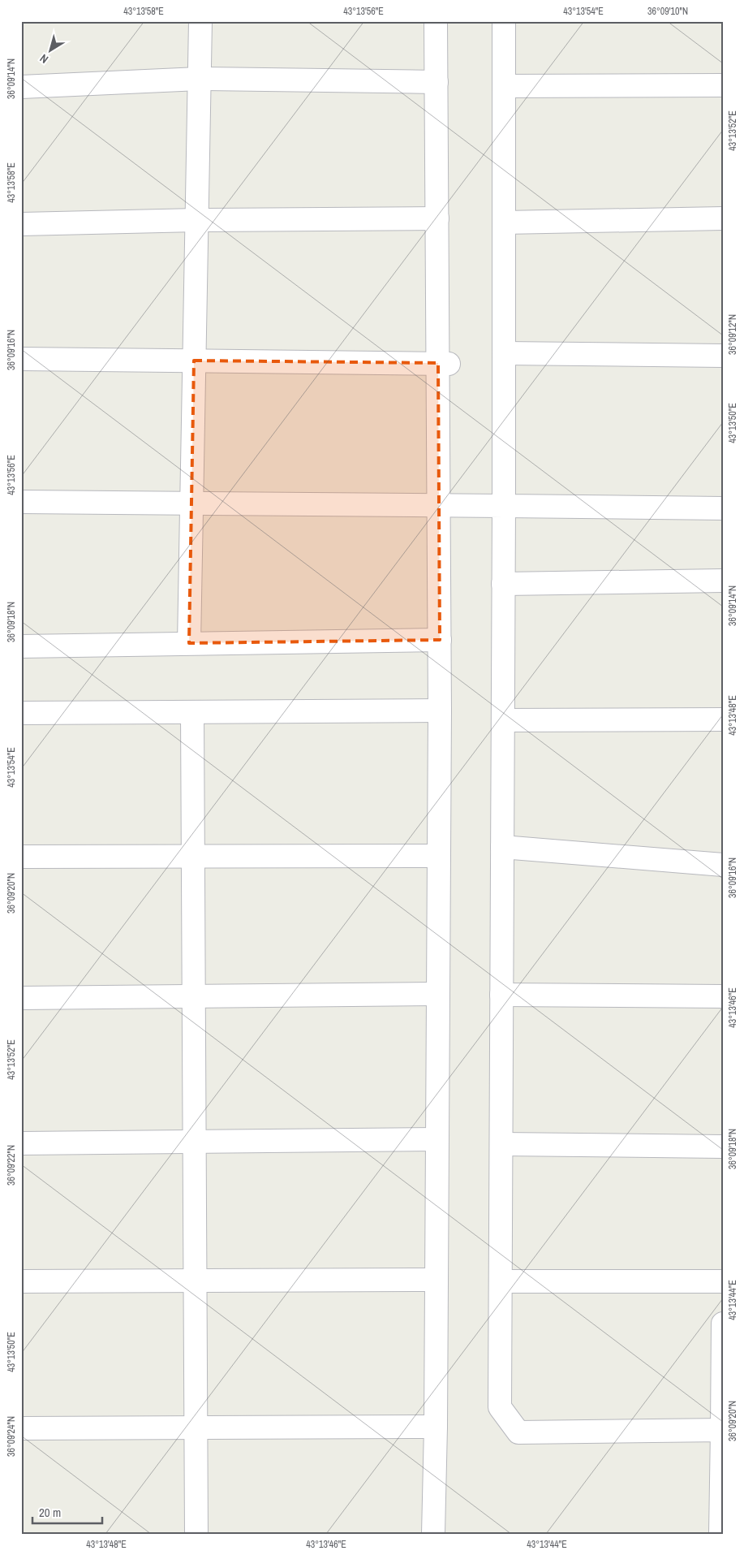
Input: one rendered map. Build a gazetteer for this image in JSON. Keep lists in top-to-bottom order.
{
  "scale_bar": "20 m",
  "north": "bottom left",
  "coordinates": [
    "43°13'58\"E",
    "43°13'56\"E",
    "43°13'54\"E",
    "36°09'10\"N",
    "36°09'14\"N",
    "43°13'52\"E",
    "36°09'12\"N",
    "36°09'16\"N",
    "43°13'50\"E",
    "36°09'18\"N",
    "43°13'48\"E",
    "36°09'20\"N",
    "43°13'46\"E",
    "36°09'22\"N",
    "43°13'44\"E",
    "36°09'24\"N"
  ]
}
